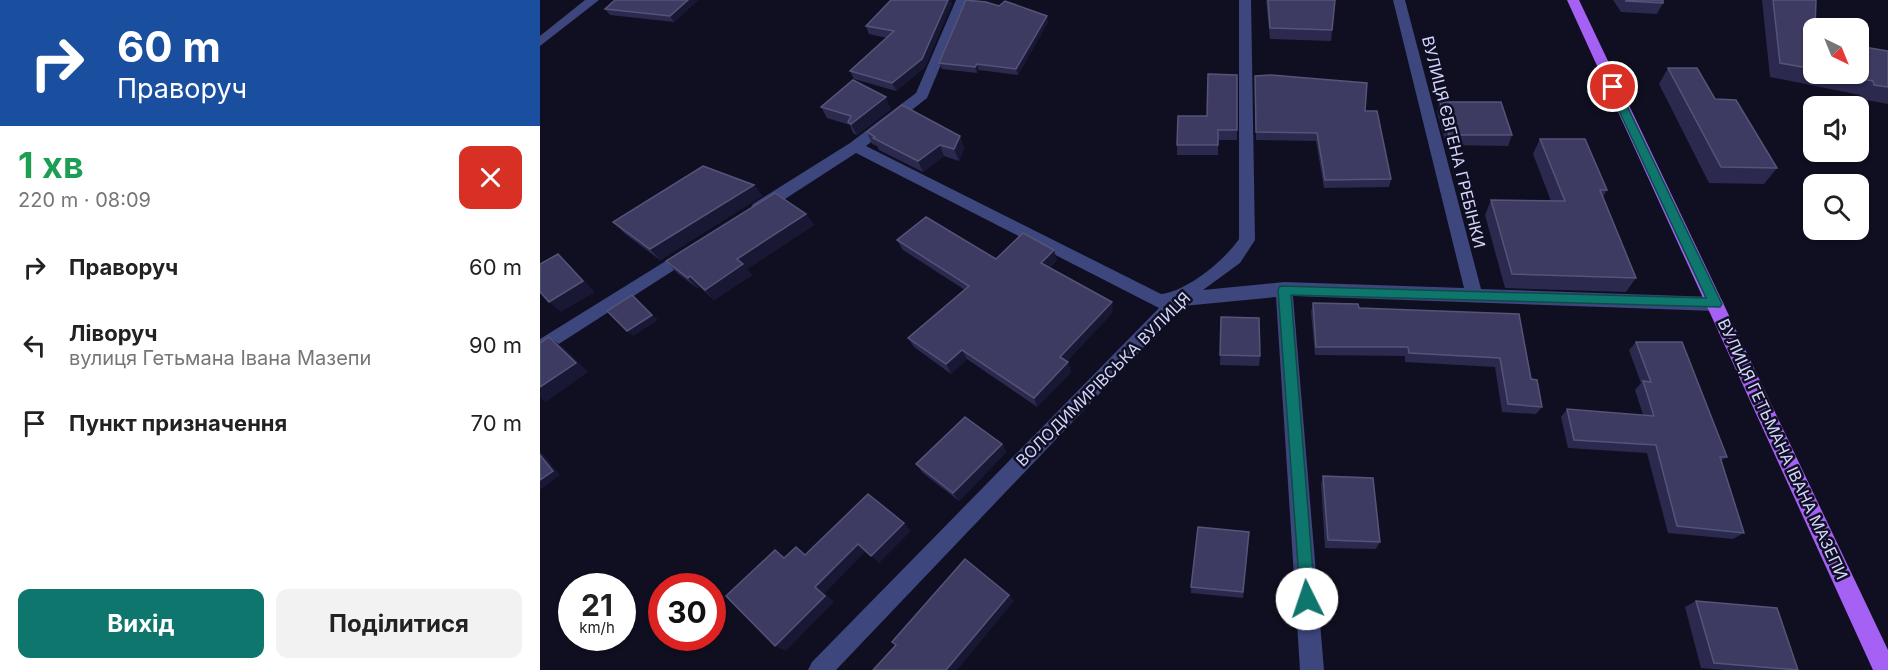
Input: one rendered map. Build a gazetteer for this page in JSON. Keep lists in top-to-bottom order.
{
  "streets": {
    "main road": ["ВУЛИЦЯ ГЕТЬМАНА ІВАНА МАЗЕПИ"],
    "street": ["ВУЛИЦЯ ЄВГЕНА ГРЕБІНКИ", "ВОЛОДИМИРІВСЬКА ВУЛИЦЯ"]
  },
  "north": "bottom right",
  "page": {
    "turn": ["60 m", "Праворуч"],
    "heading": ["1 хв", "220 m · 08:09"],
    "list": [
      {
        "name": "Праворуч",
        "value": "60 m"
      },
      {
        "name": "Ліворуч",
        "note": "вулиця Гетьмана Івана Мазепи",
        "value": "90 m"
      },
      {
        "name": "Пункт призначення",
        "value": "70 m"
      }
    ],
    "speed": "21 km/h",
    "limit": "30",
    "buttons": ["Вихід", "Поділитися"]
  }
}
